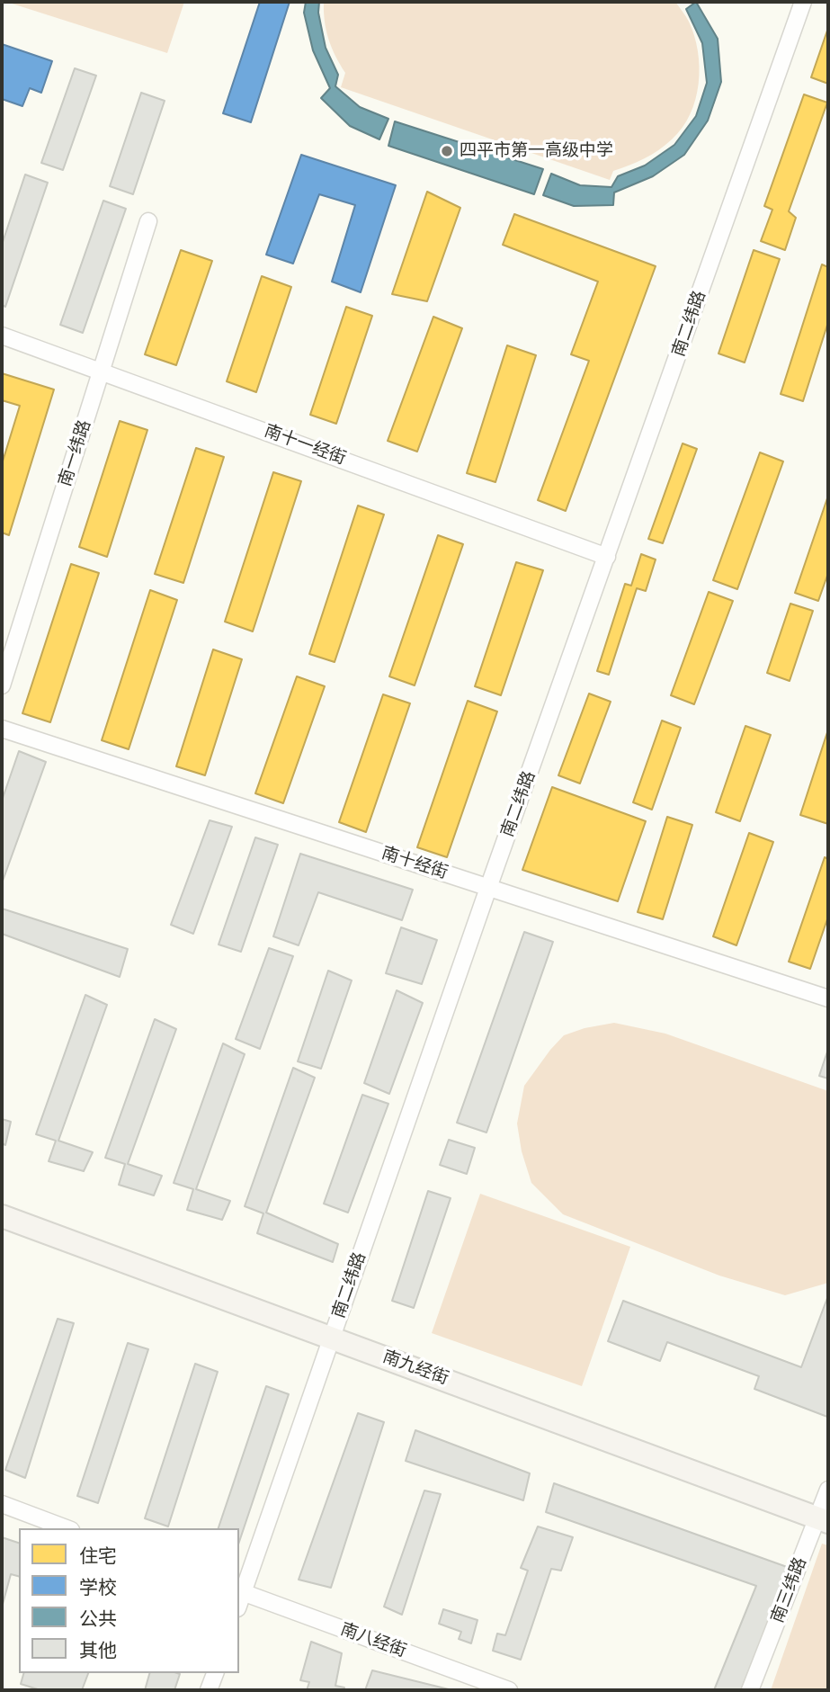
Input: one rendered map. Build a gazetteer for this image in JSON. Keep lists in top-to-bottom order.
{
  "streets": {
    "main road": ["南九经街"],
    "street": [
      "南二纬路",
      "南十一经街",
      "南一纬路",
      "南十经街",
      "南三纬路",
      "南八经街"
    ]
  },
  "crossings": [
    ["南二纬路", "南十一经街"],
    ["南二纬路", "南十经街"],
    ["南二纬路", "南九经街"],
    ["南二纬路", "南八经街"],
    ["南十一经街", "南一纬路"],
    ["南九经街", "南三纬路"]
  ],
  "places": ["四平市第一高级中学"],
  "legend": [
    "住宅",
    "学校",
    "公共",
    "其他"
  ]
}
